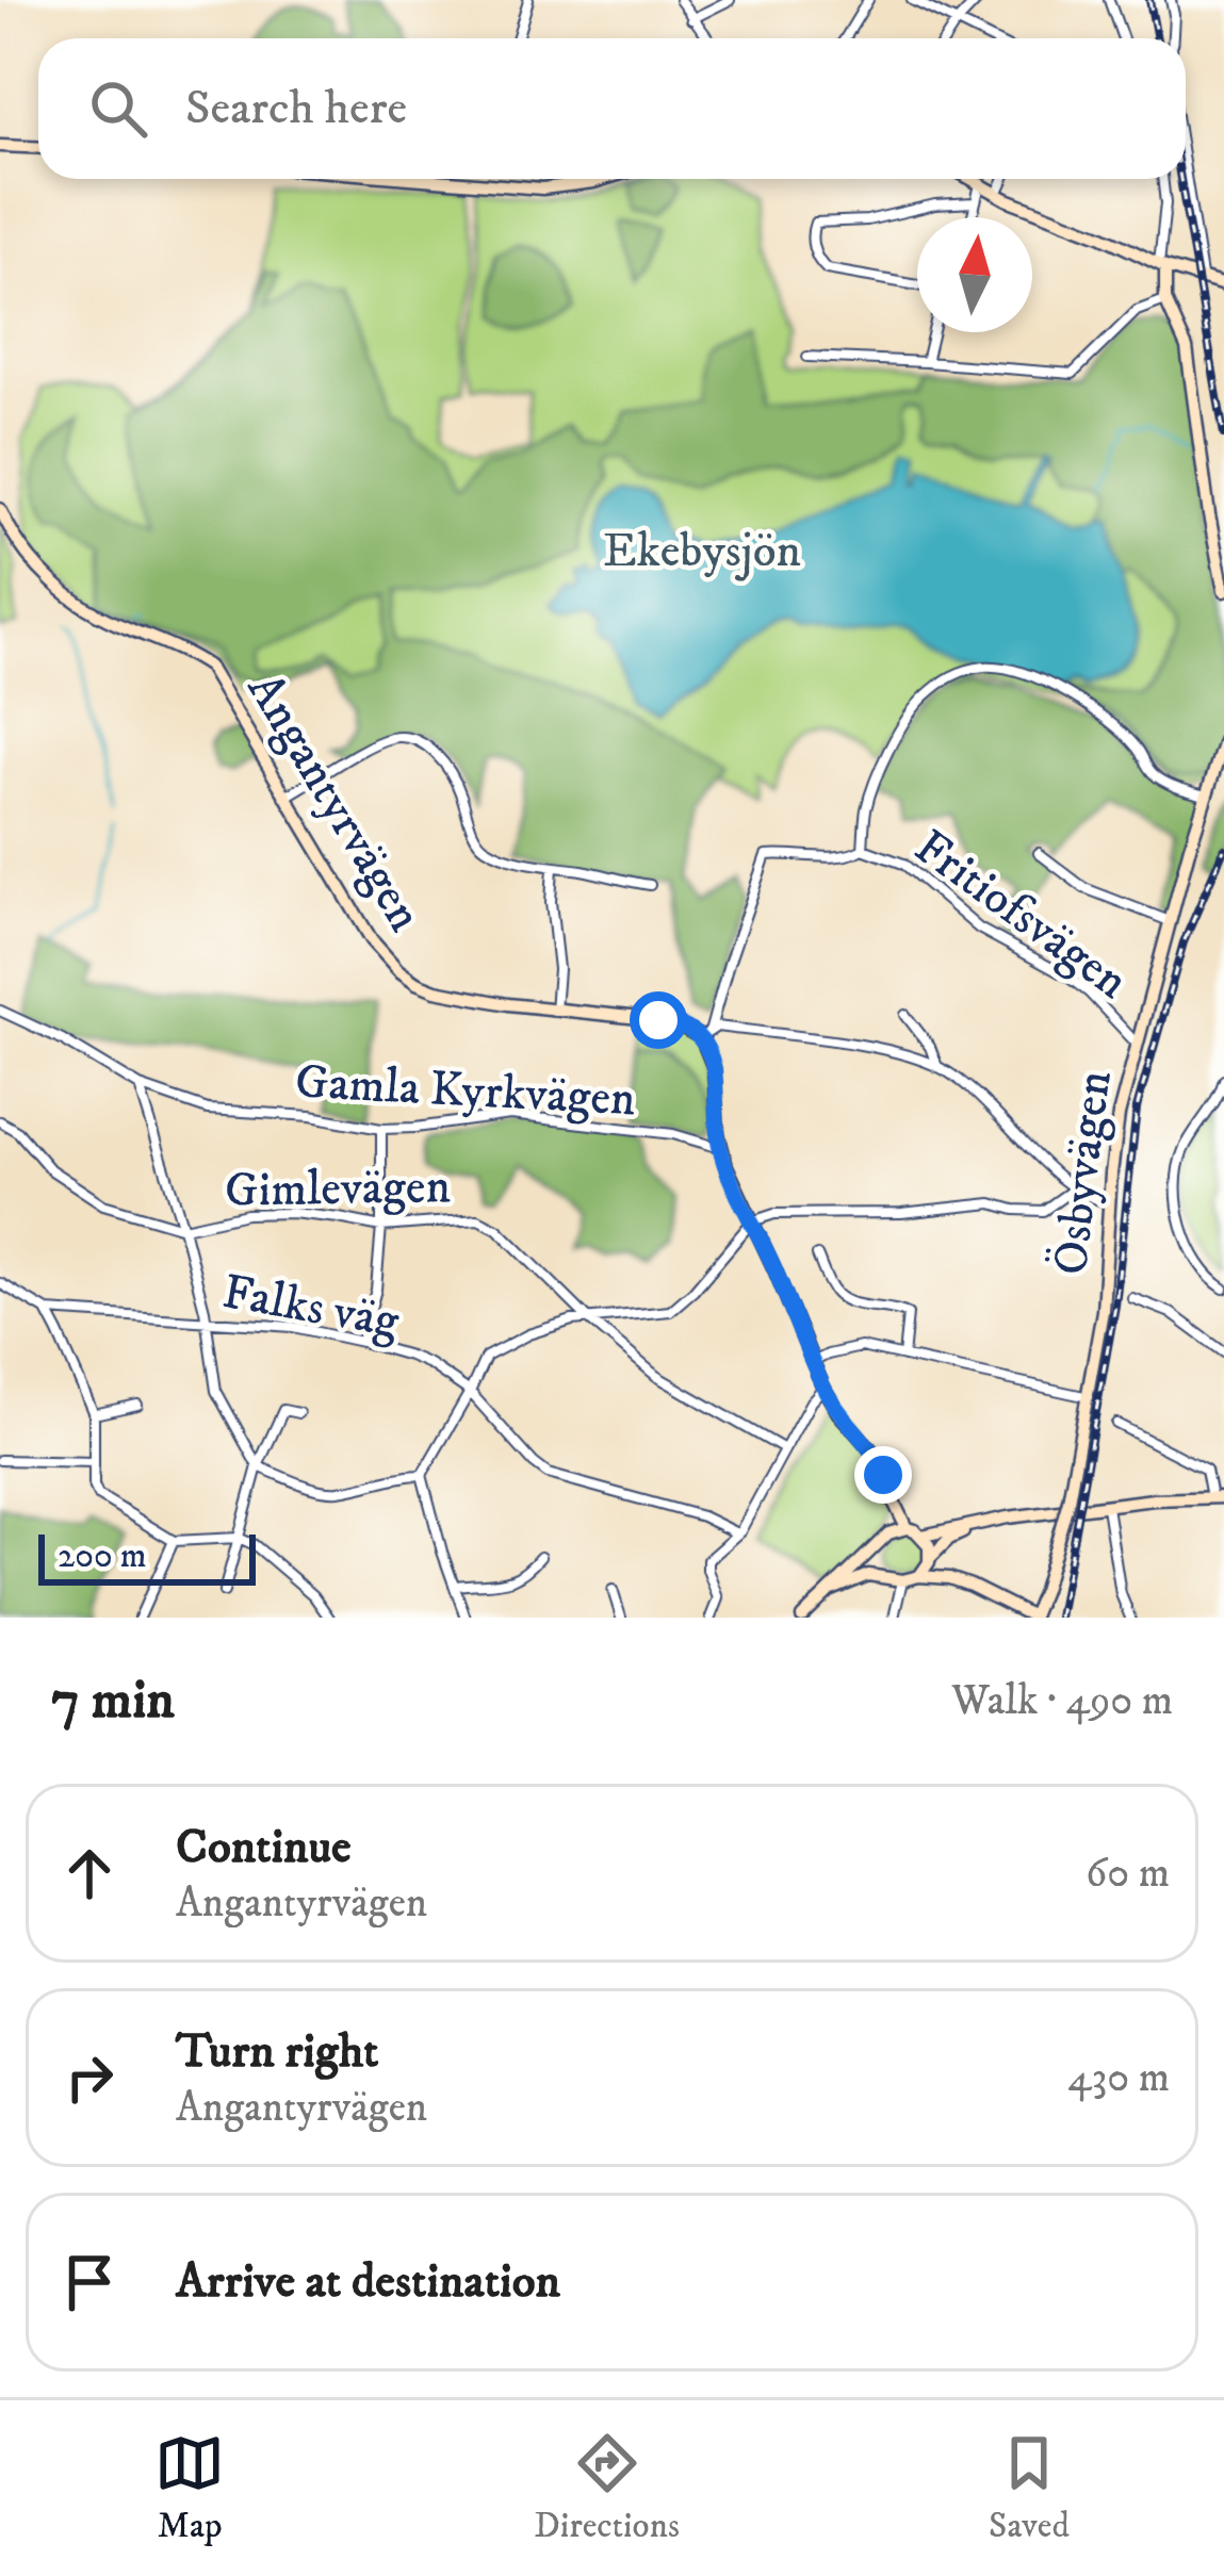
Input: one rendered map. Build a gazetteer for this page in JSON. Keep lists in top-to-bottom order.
{
  "streets": {
    "street": [
      "Angantyrvägen",
      "Fritiofsvägen",
      "Gamla Kyrkvägen",
      "Ösbyvägen",
      "Gimlevägen",
      "Falks väg"
    ]
  },
  "crossings": [
    ["Fritiofsvägen", "Ösbyvägen"]
  ],
  "parks": ["Ekebysjön"],
  "scale_bar": "200 m",
  "north": "top",
  "page": {
    "search": "Search here",
    "scale": "200 m",
    "heading": ["7 min", "Walk · 490 m"],
    "list": [
      ["Continue", "Angantyrvägen", "60 m"],
      ["Turn right", "Angantyrvägen", "430 m"],
      "Arrive at destination"
    ],
    "nav": ["Map", "Directions", "Saved"]
  }
}
